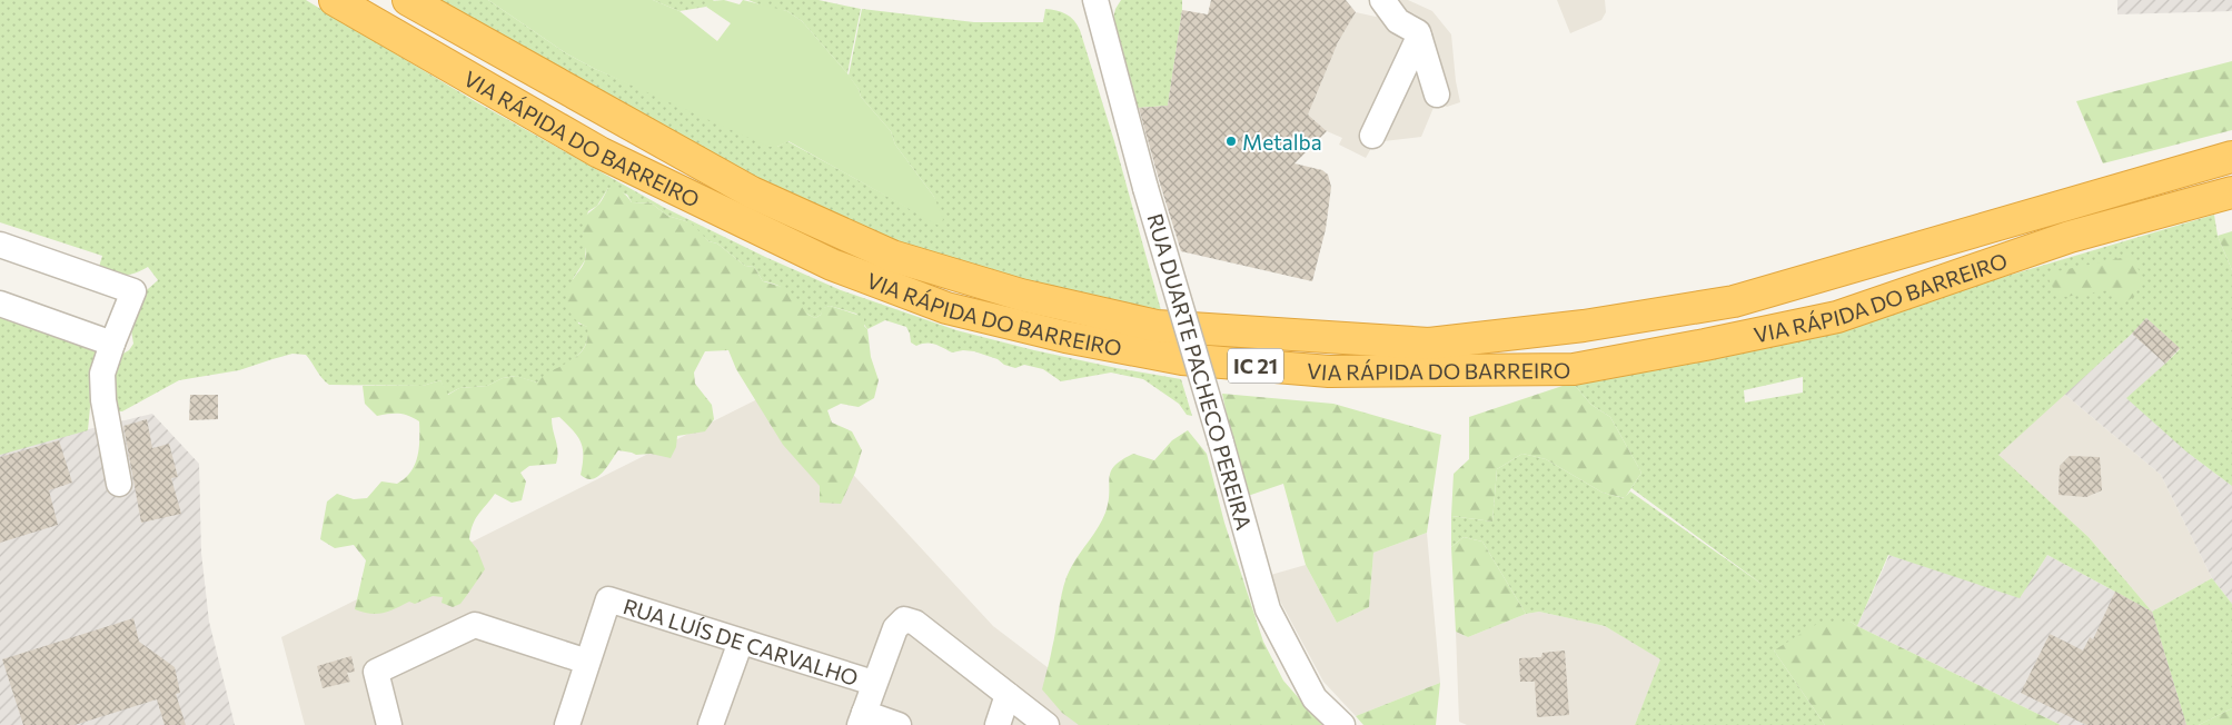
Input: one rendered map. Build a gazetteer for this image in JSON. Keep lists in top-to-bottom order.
{
  "streets": {
    "highway": ["VIA RÁPIDA DO BARREIRO", "IC 21"],
    "street": ["RUA DUARTE PACHECO PEREIRA", "RUA LUÍS DE CARVALHO"]
  },
  "places": ["Metalba"]
}
